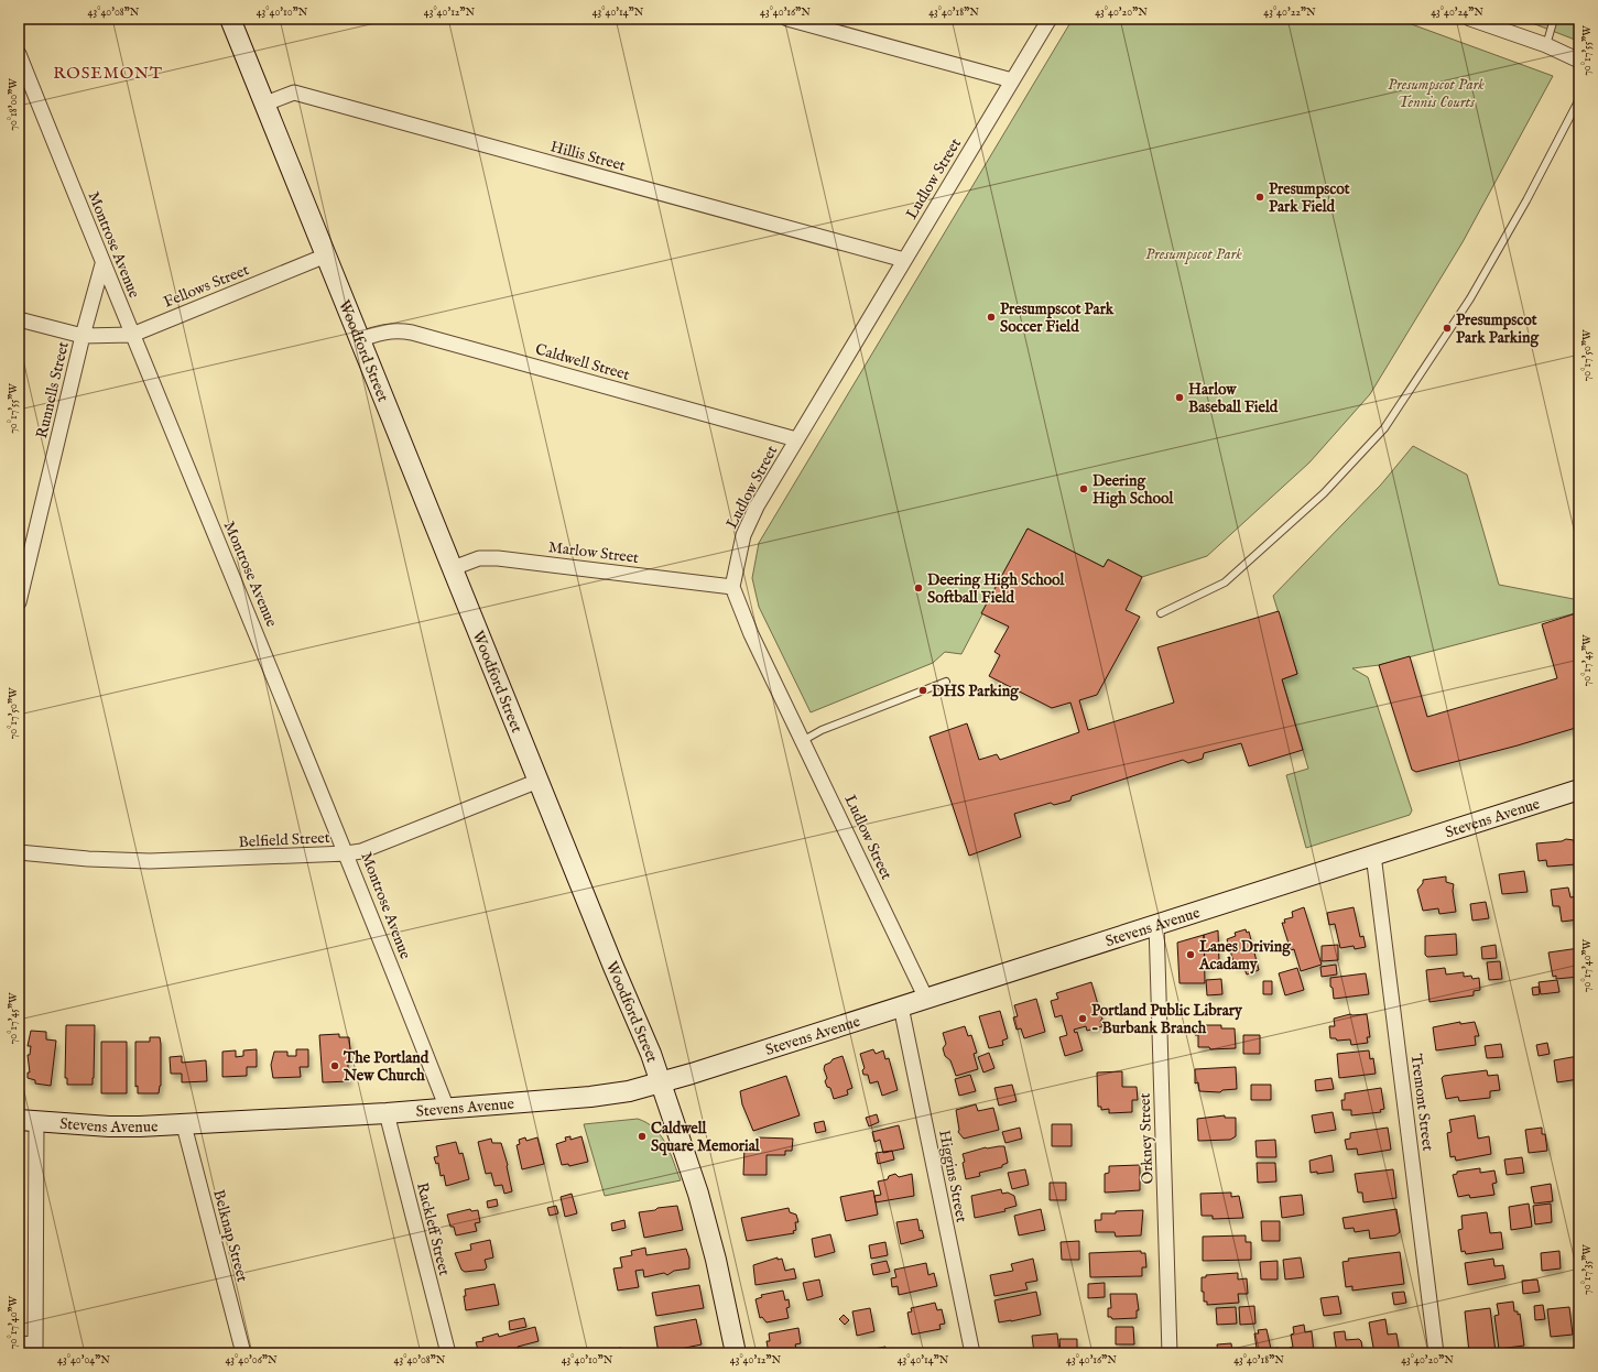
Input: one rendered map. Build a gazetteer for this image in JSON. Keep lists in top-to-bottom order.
{
  "streets": {
    "main road": ["Woodford Street", "Stevens Avenue"],
    "street": [
      "Hillis Street",
      "Ludlow Street",
      "Montrose Avenue",
      "Fellows Street",
      "Caldwell Street",
      "Runnells Street",
      "Marlow Street",
      "Belfield Street",
      "Tremont Street",
      "Orkney Street",
      "Higgins Street",
      "Rackleff Street",
      "Belknap Street"
    ]
  },
  "crossings": [
    ["Hillis Street", "Ludlow Street"],
    ["Hillis Street", "Woodford Street"],
    ["Ludlow Street", "Caldwell Street"],
    ["Ludlow Street", "Marlow Street"],
    ["Ludlow Street", "Stevens Avenue"],
    ["Montrose Avenue", "Fellows Street"],
    ["Montrose Avenue", "Runnells Street"],
    ["Montrose Avenue", "Stevens Avenue"],
    ["Montrose Avenue", "Belfield Street"],
    ["Fellows Street", "Woodford Street"],
    ["Fellows Street", "Runnells Street"],
    ["Woodford Street", "Caldwell Street"],
    ["Woodford Street", "Marlow Street"],
    ["Woodford Street", "Stevens Avenue"],
    ["Woodford Street", "Belfield Street"],
    ["Stevens Avenue", "Tremont Street"],
    ["Stevens Avenue", "Orkney Street"],
    ["Stevens Avenue", "Higgins Street"],
    ["Stevens Avenue", "Rackleff Street"],
    ["Stevens Avenue", "Belknap Street"]
  ],
  "districts": ["ROSEMONT"],
  "parks": ["Presumpscot Park Tennis Courts", "Presumpscot Park"],
  "places": [
    "Presumpscot Park Field",
    "Presumpscot Park Soccer Field",
    "Presumpscot Park Parking",
    "Harlow Baseball Field",
    "Deering High School",
    "Deering High School Softball Field",
    "DHS Parking",
    "Lanes Driving Acadamy",
    "Portland Public Library - Burbank Branch",
    "The Portland New Church",
    "Caldwell Square Memorial"
  ],
  "coordinates": [
    "43°40'08\"N",
    "43°40'10\"N",
    "43°40'12\"N",
    "43°40'14\"N",
    "43°40'16\"N",
    "43°40'18\"N",
    "43°40'20\"N",
    "43°40'22\"N",
    "43°40'24\"N",
    "70°17'55\"W",
    "70°18'00\"W",
    "70°17'50\"W",
    "70°17'45\"W",
    "70°17'40\"W",
    "70°17'35\"W",
    "43°40'04\"N",
    "43°40'06\"N"
  ]
}
